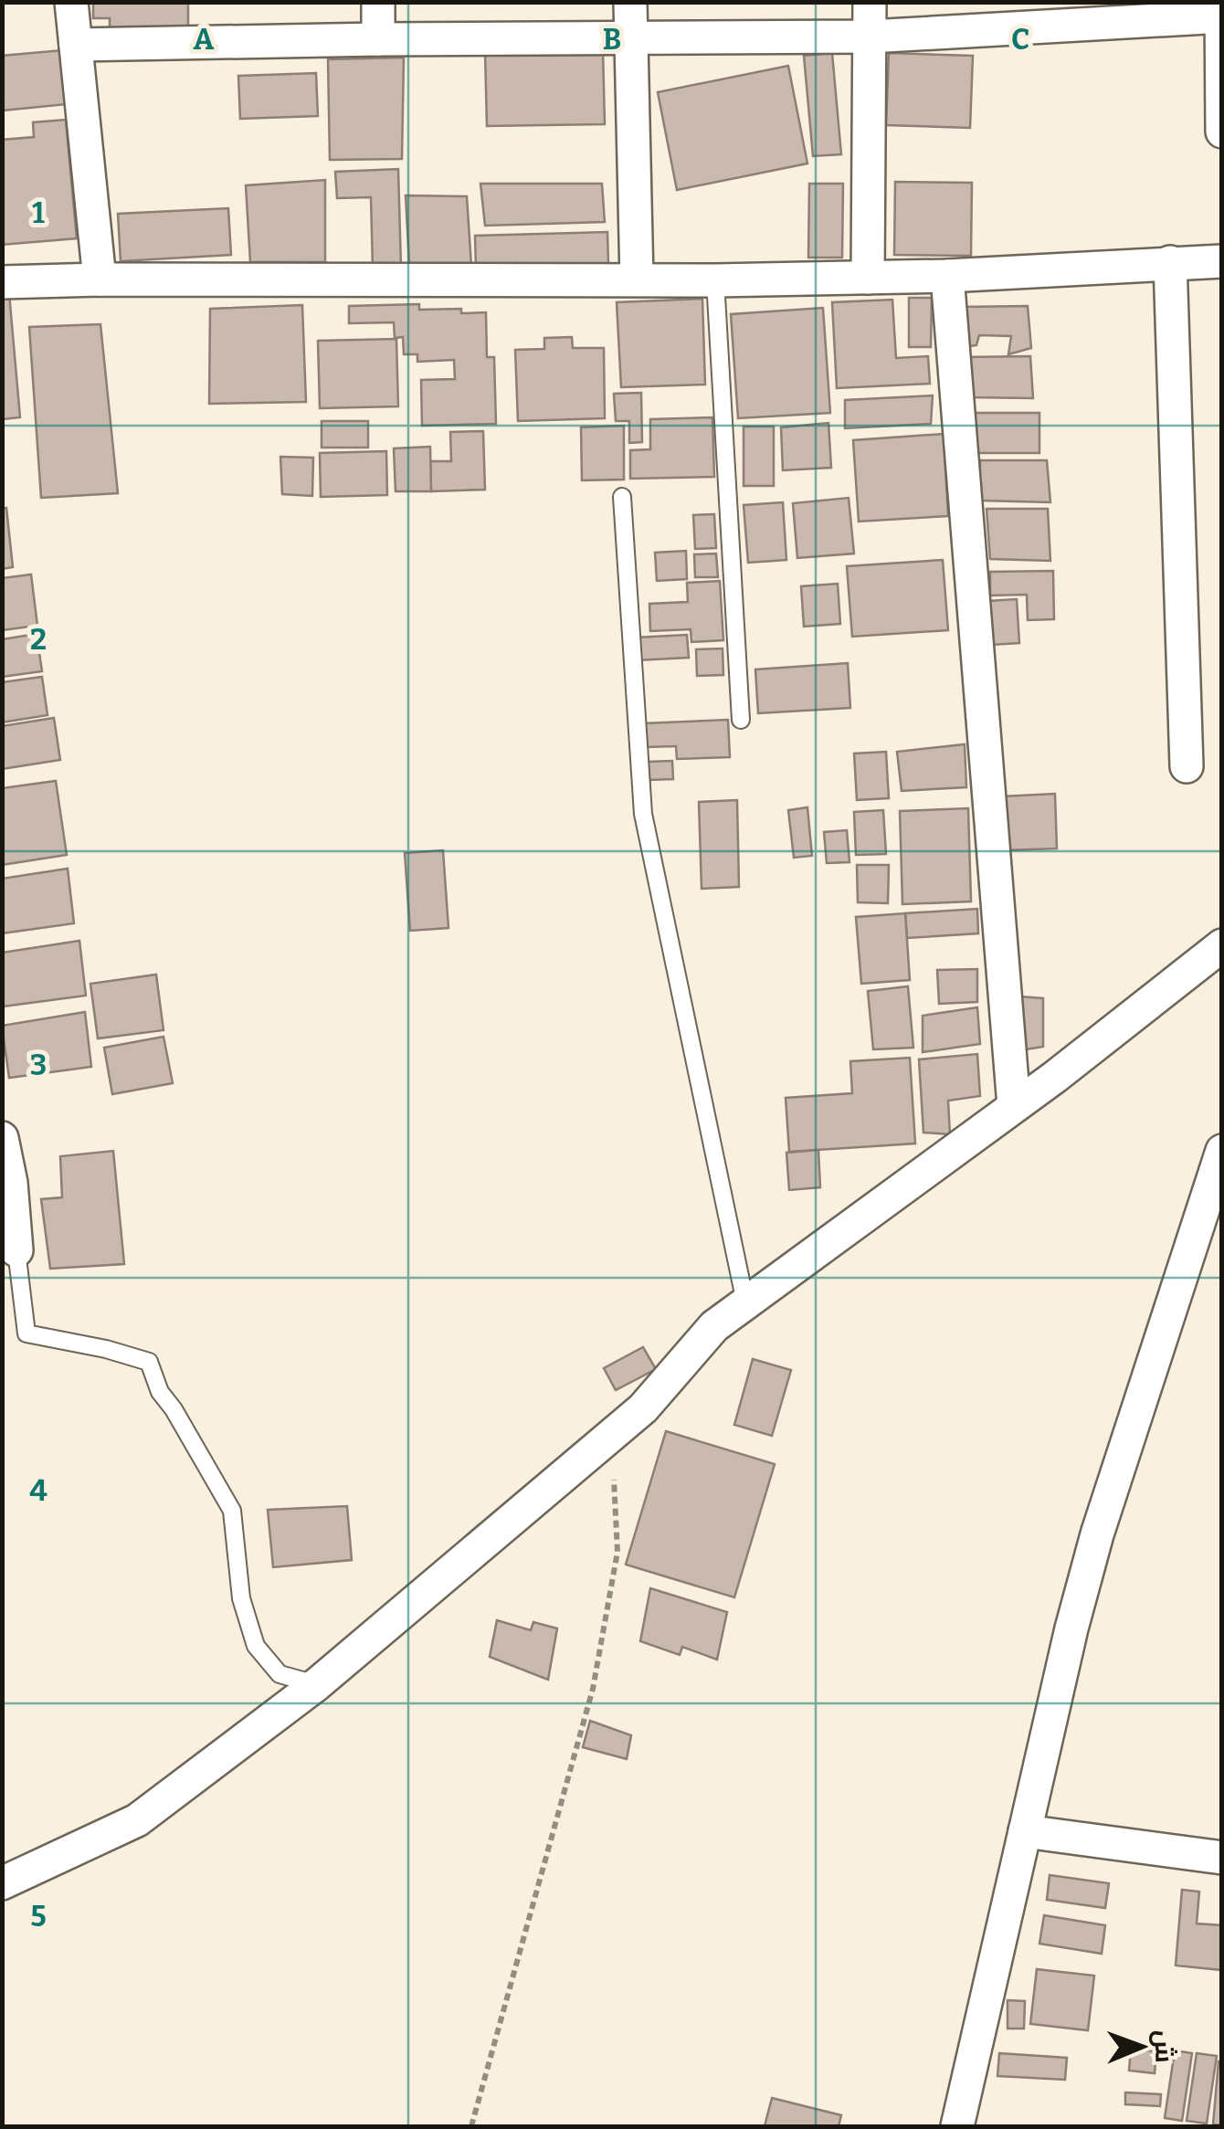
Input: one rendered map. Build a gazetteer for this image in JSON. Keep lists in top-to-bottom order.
{
  "north": "right",
  "grid": {
    "columns": ["A", "B", "C"],
    "rows": [
      "1",
      "2",
      "3",
      "4",
      "5"
    ]
  }
}
